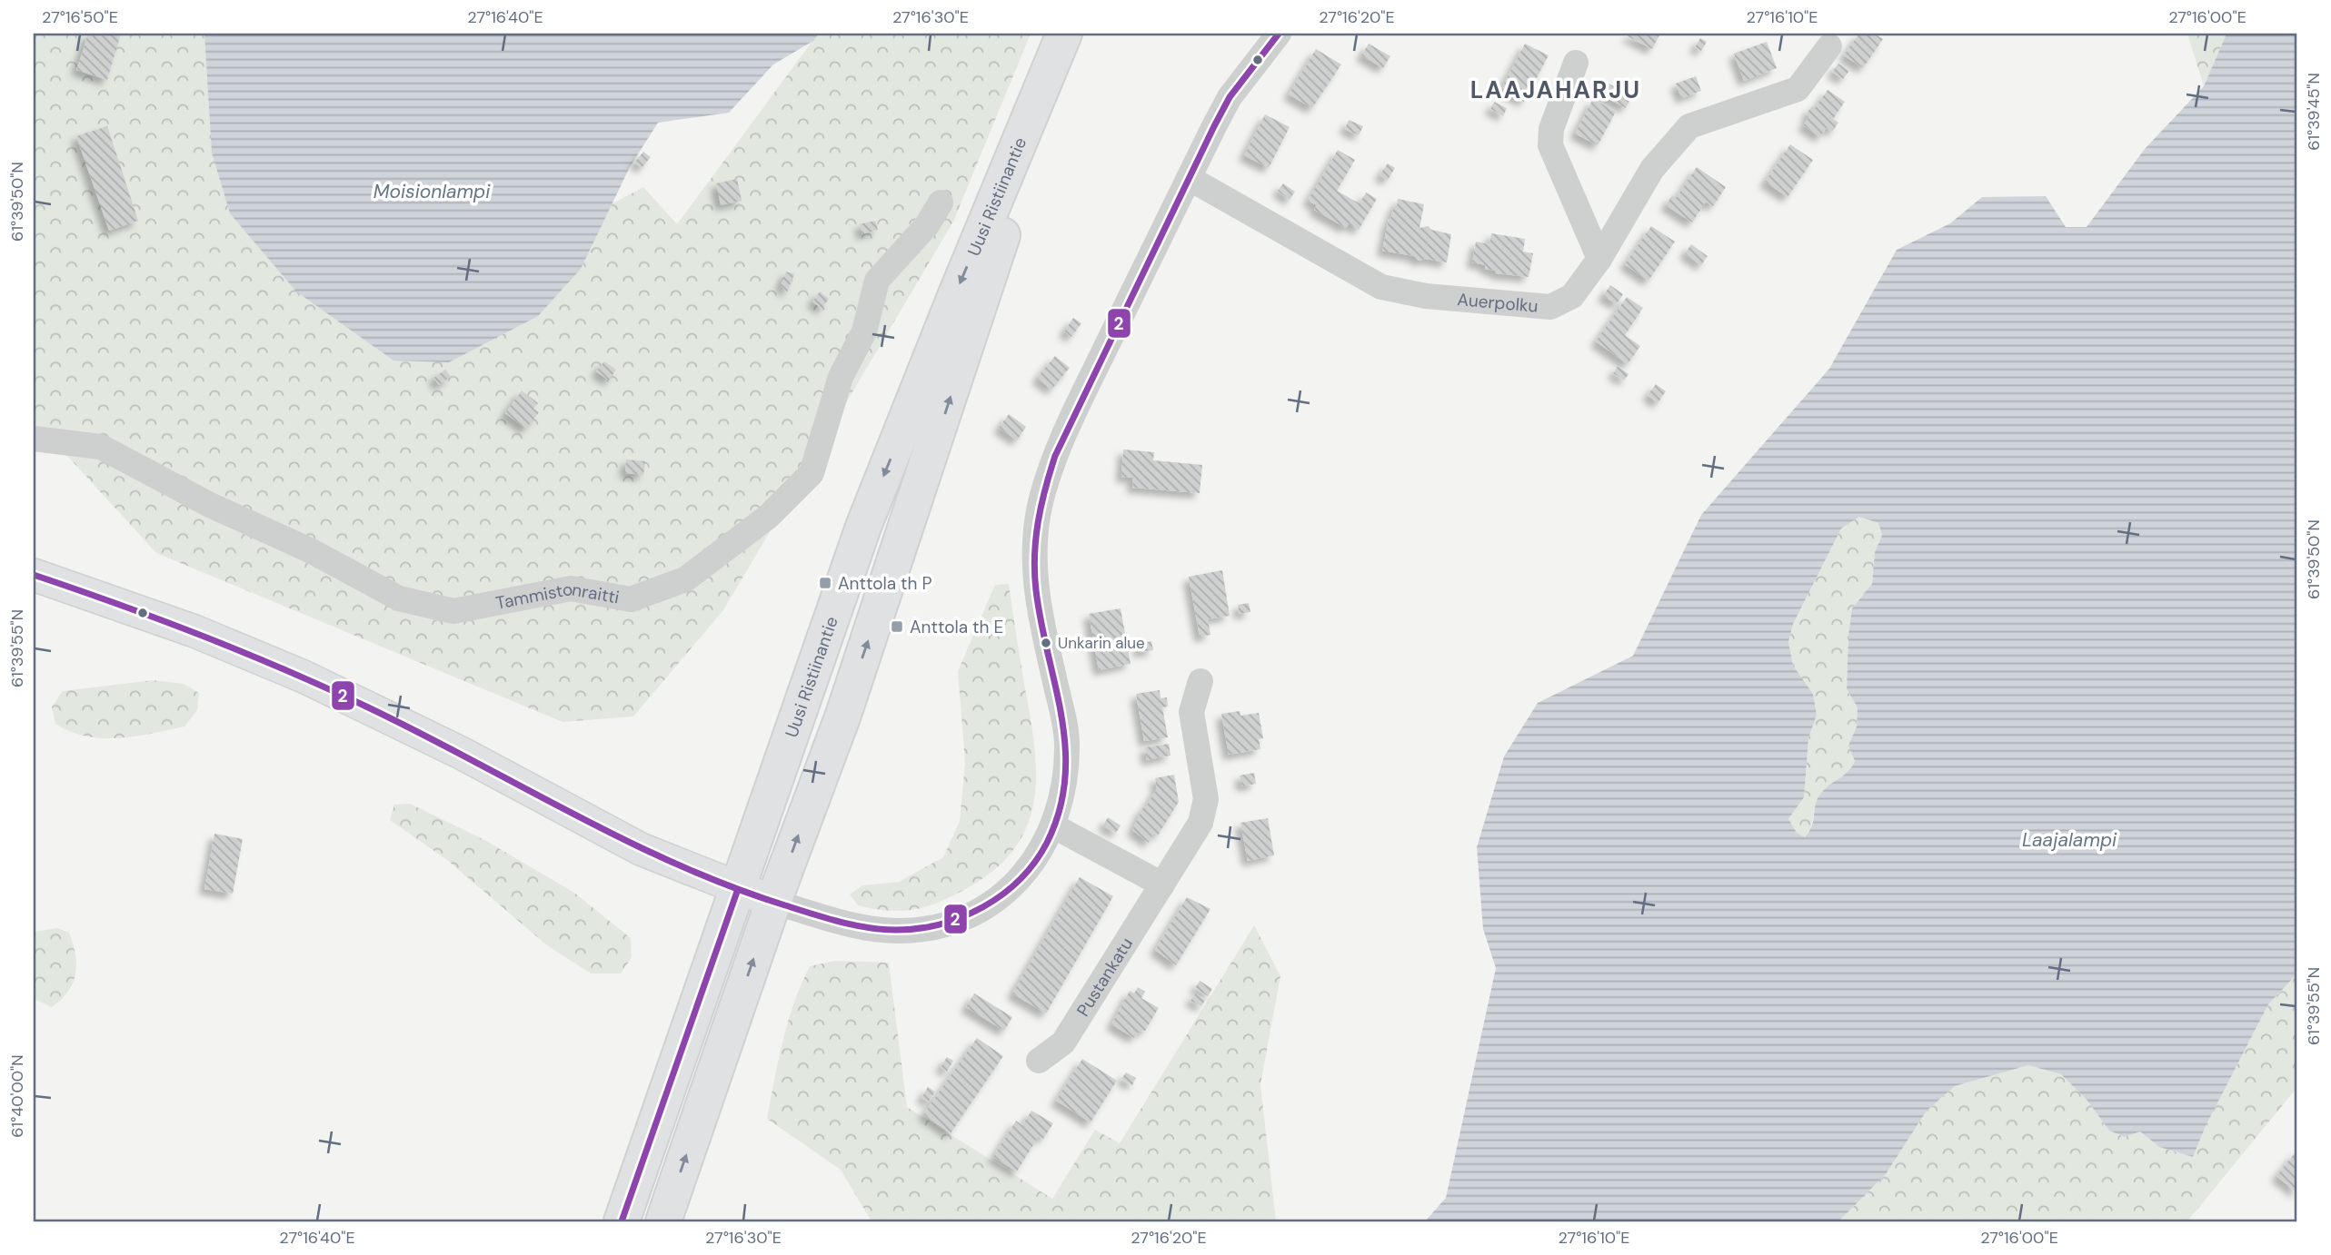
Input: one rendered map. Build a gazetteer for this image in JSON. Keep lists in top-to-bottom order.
{
  "streets": {
    "highway": ["Uusi Ristiinantie"],
    "street": ["Auerpolku", "Tammistonraitti", "Pustankatu"]
  },
  "districts": ["LAAJAHARJU"],
  "water": ["Moisionlampi", "Laajalampi"],
  "places": {
    "transit": ["Anttola th P", "Anttola th E"],
    "other": ["Unkarin alue"]
  },
  "lines": ["transit line 2"],
  "coordinates": [
    "27°16'50\"E",
    "27°16'40\"E",
    "27°16'30\"E",
    "27°16'20\"E",
    "27°16'10\"E",
    "27°16'00\"E",
    "61°39'45\"N",
    "61°39'50\"N",
    "61°39'55\"N",
    "61°40'00\"N"
  ]
}
